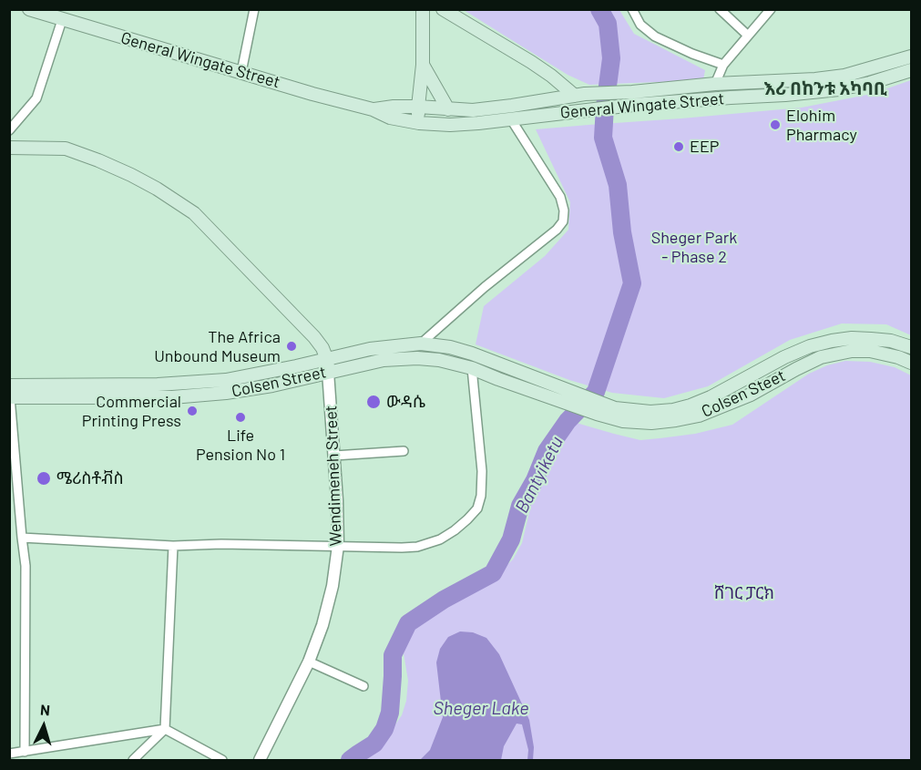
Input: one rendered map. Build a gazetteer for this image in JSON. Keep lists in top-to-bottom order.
{
  "streets": {
    "main road": ["General Wingate Street", "Colsen Street", "Colsen Steet"],
    "street": ["Wendimeneh Street"]
  },
  "crossings": [
    ["Colsen Street", "Colsen Steet"],
    ["Colsen Street", "Wendimeneh Street"]
  ],
  "districts": ["እሪ በከንቱ አካባቢ"],
  "water": ["Bantyiketu", "Sheger Lake"],
  "parks": ["Sheger Park - Phase 2", "ሸገር ፓርክ"],
  "places": [
    "Elohim Pharmacy",
    "EEP",
    "The Africa Unbound Museum",
    "ውዳሴ",
    "Commercial Printing Press",
    "Life Pension No 1",
    "ሜሪስቶቭስ"
  ],
  "north": "top"
}
